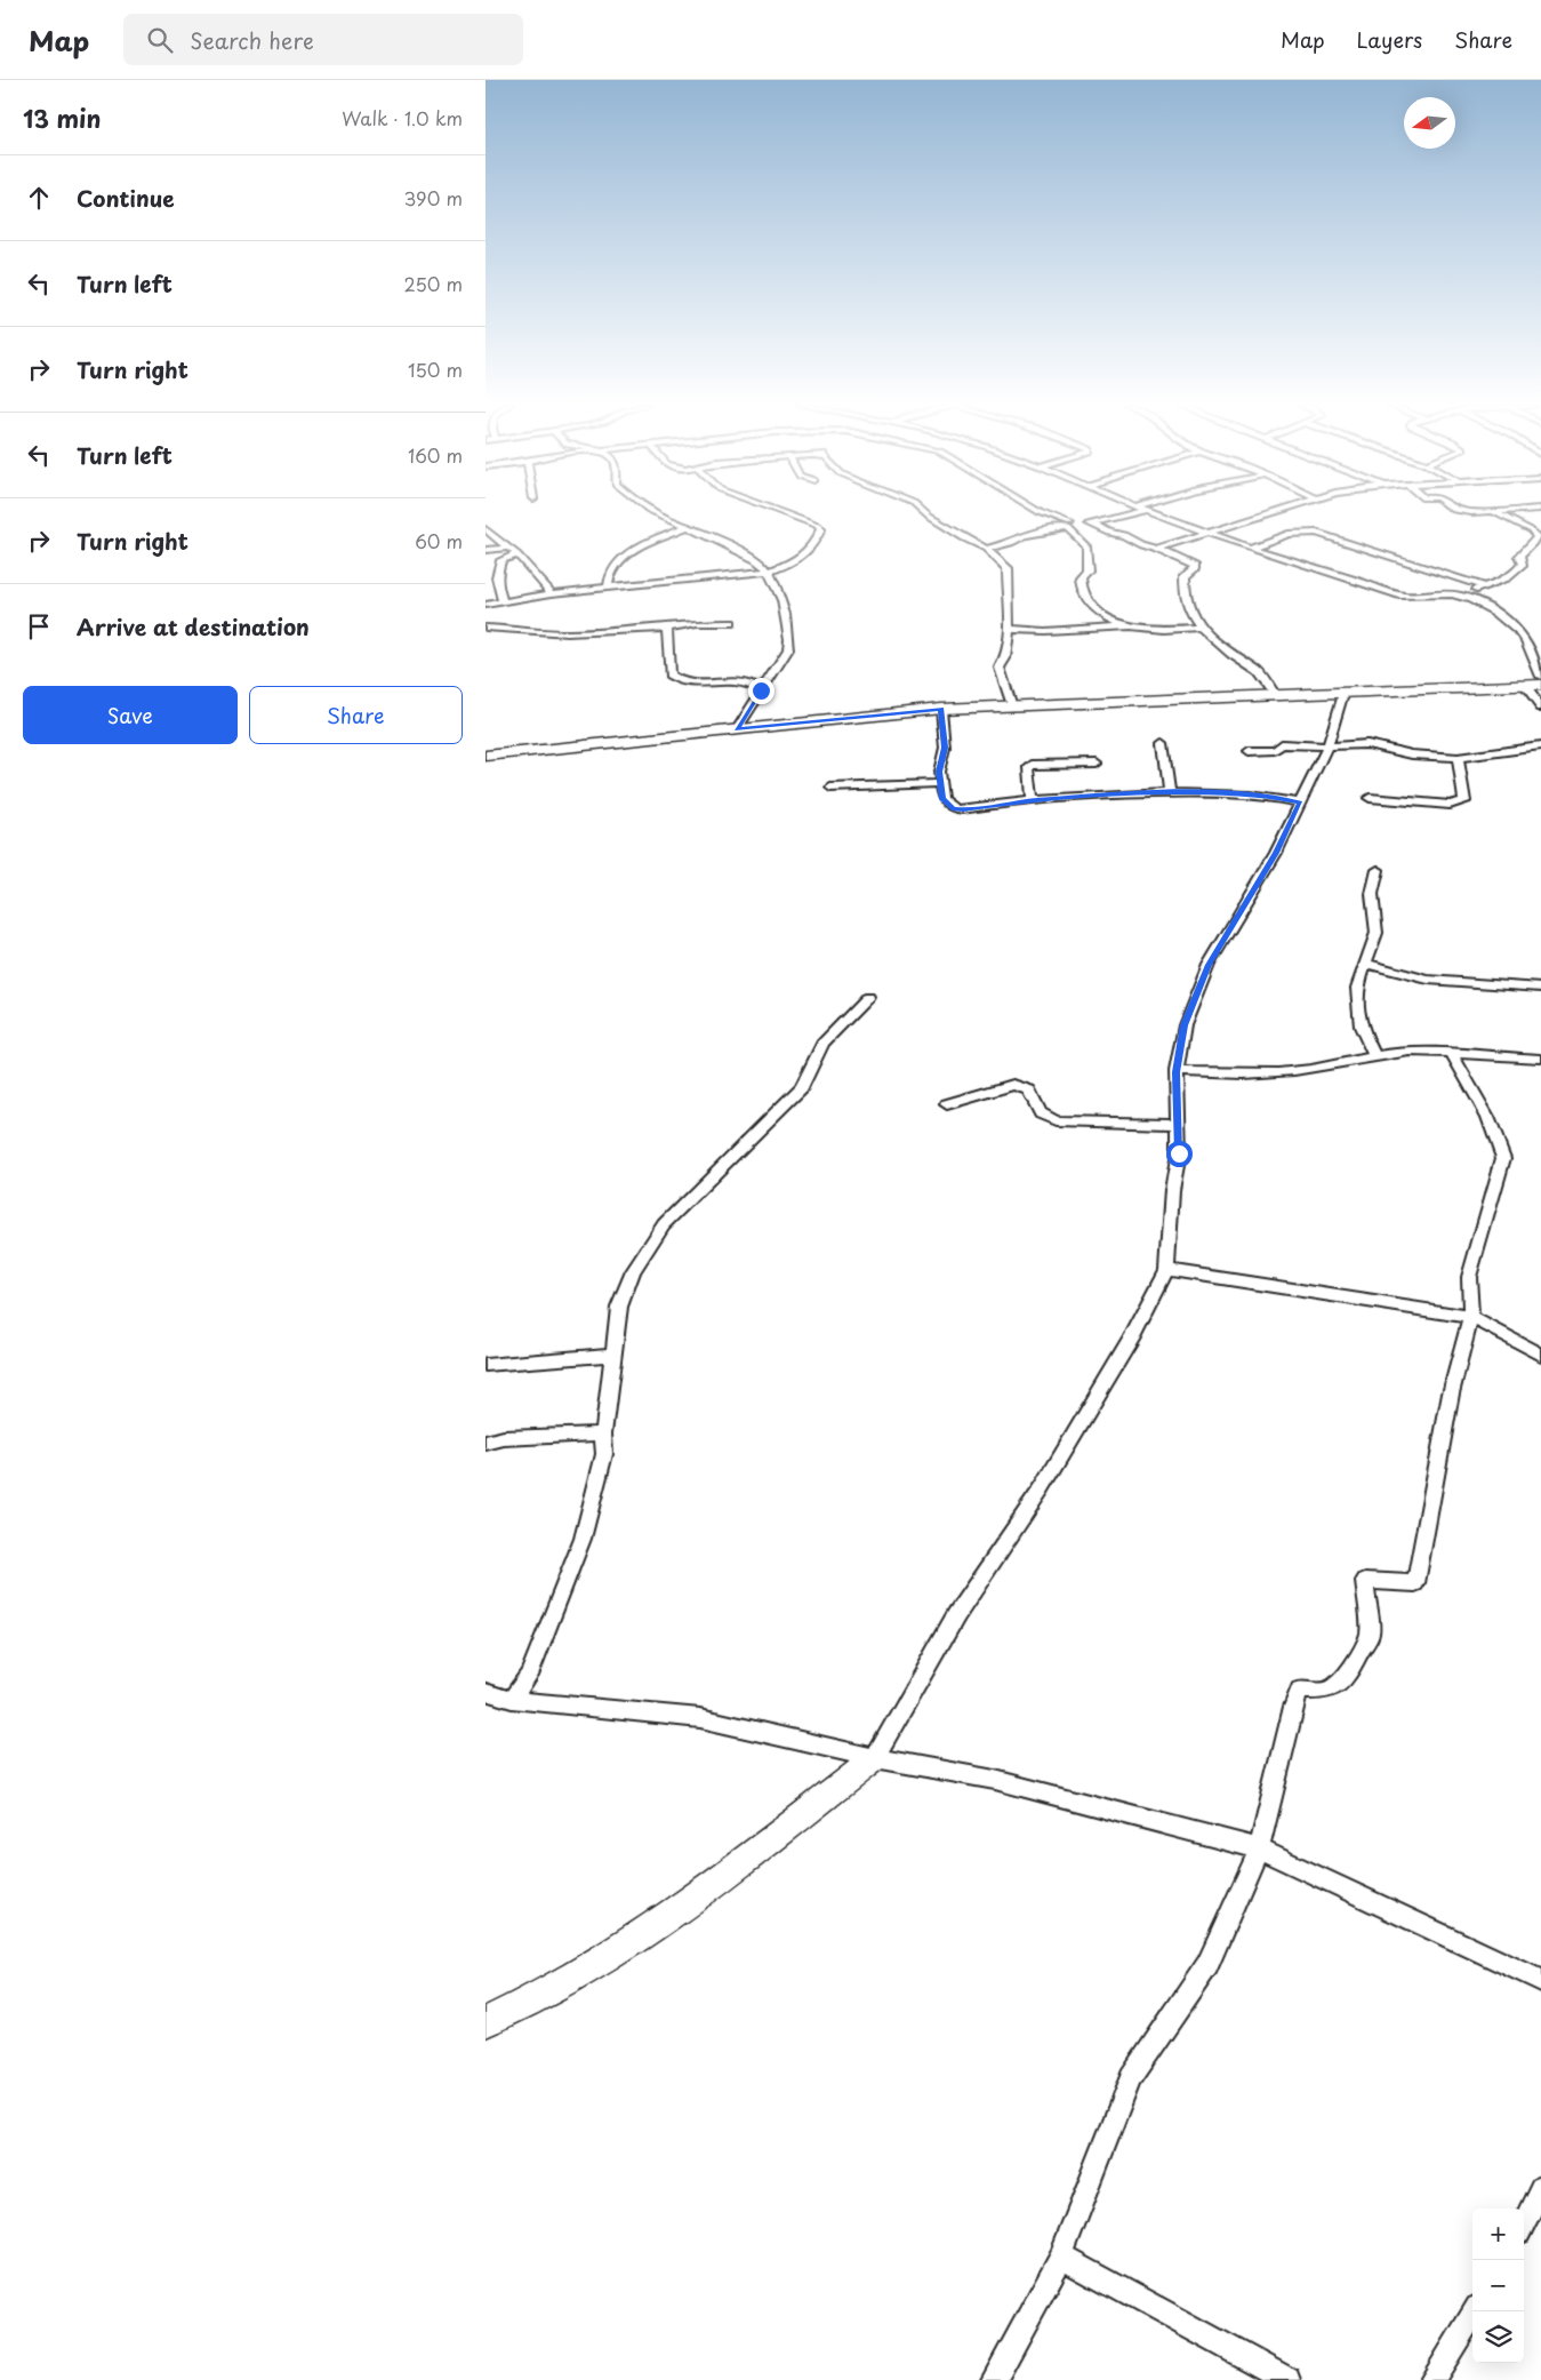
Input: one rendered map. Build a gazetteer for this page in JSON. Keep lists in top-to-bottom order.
{
  "north": "left",
  "page": {
    "header": "Map",
    "search": "Search here",
    "nav": ["Map", "Layers", "Share"],
    "heading": ["13 min", "Walk · 1.0 km"],
    "list": [
      ["Continue", "390 m"],
      ["Turn left", "250 m"],
      ["Turn right", "150 m"],
      ["Turn left", "160 m"],
      ["Turn right", "60 m"],
      "Arrive at destination"
    ],
    "buttons": ["Save", "Share"],
    "map_buttons": ["+", "−"]
  }
}
